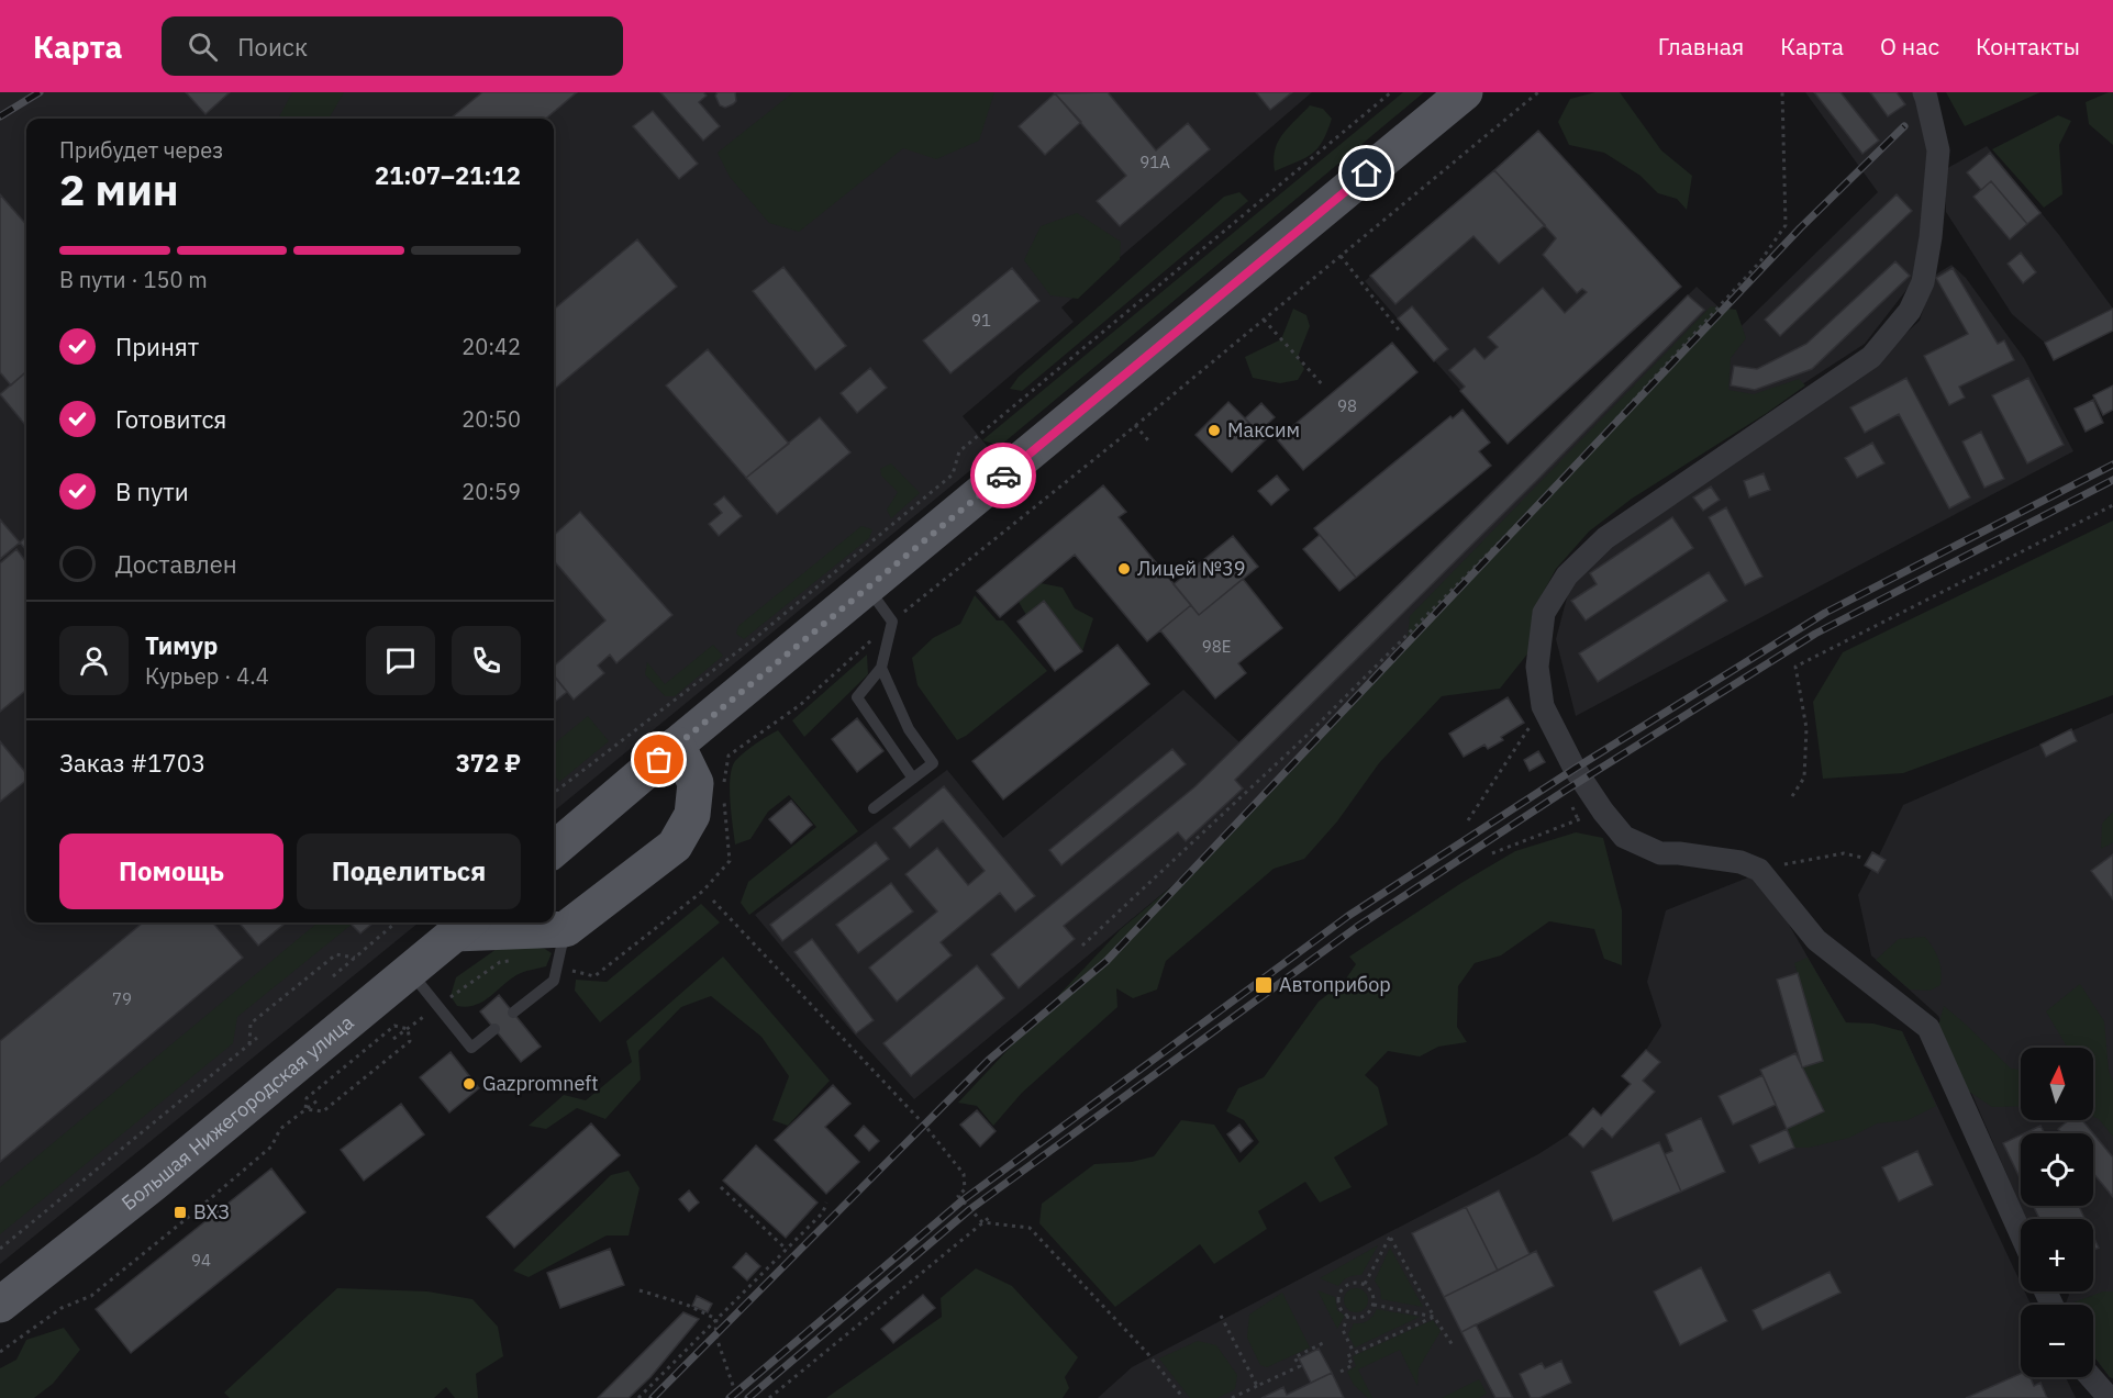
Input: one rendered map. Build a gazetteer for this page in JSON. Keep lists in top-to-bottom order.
{
  "streets": {
    "main road": ["Большая Нижегородская улица"]
  },
  "places": {
    "other": ["Максим", "Лицей №39", "Gazpromneft"],
    "transit": ["Автоприбор", "ВХЗ"]
  },
  "house_numbers": [
    "91А",
    "91",
    "98",
    "98Е",
    "79",
    "94"
  ],
  "north": "top",
  "page": {
    "header": "Карта",
    "search": "Поиск",
    "nav": [
      "Главная",
      "Карта",
      "О нас",
      "Контакты"
    ],
    "heading": ["2 мин", "Прибудет через", "21:07–21:12"],
    "panel": [
      "Тимур",
      "Курьер · 4.4",
      "Заказ #1703",
      "372 ₽"
    ],
    "bar": "В пути · 150 m",
    "list": [
      ["Принят", "20:42"],
      ["Готовится", "20:50"],
      ["В пути", "20:59"],
      "Доставлен"
    ],
    "buttons": ["Помощь", "Поделиться"],
    "map_buttons": ["+", "−"]
  }
}
